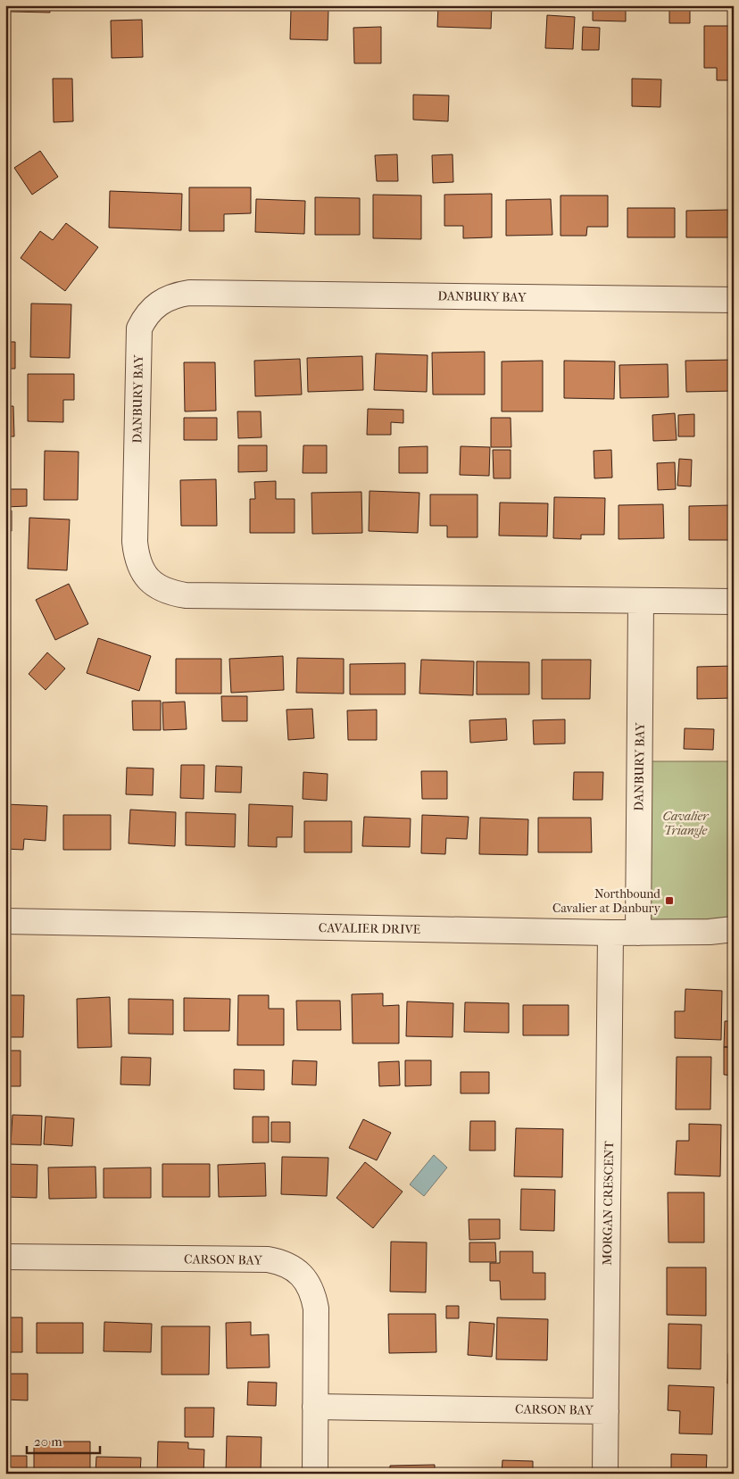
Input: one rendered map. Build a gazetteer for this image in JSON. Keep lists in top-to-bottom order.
{
  "streets": {
    "street": [
      "DANBURY BAY",
      "CAVALIER DRIVE",
      "MORGAN CRESCENT",
      "CARSON BAY"
    ]
  },
  "crossings": [
    ["DANBURY BAY", "CAVALIER DRIVE"],
    ["CAVALIER DRIVE", "MORGAN CRESCENT"],
    ["MORGAN CRESCENT", "CARSON BAY"]
  ],
  "parks": ["Cavalier Triangle"],
  "places": {
    "transit": ["Northbound Cavalier at Danbury"]
  },
  "scale_bar": "20 m"
}
